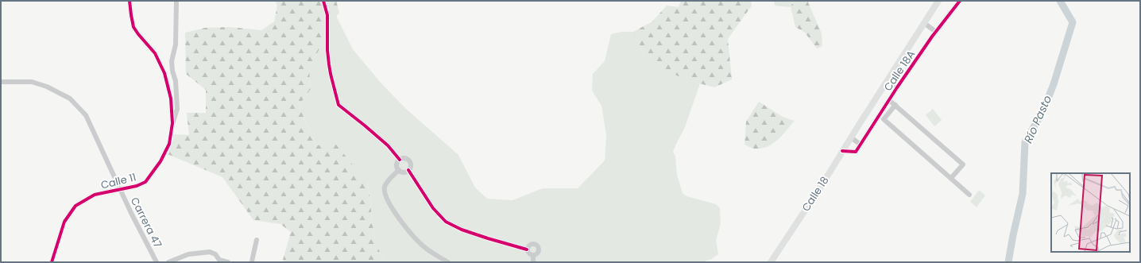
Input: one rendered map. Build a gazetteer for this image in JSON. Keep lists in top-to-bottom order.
{
  "streets": {
    "main road": ["Calle 18"],
    "street": ["Calle 18A", "Calle 11", "Carrera 47"]
  },
  "crossings": [
    ["Calle 18A", "Calle 18"],
    ["Calle 11", "Carrera 47"]
  ],
  "water": ["Río Pasto"]
}
